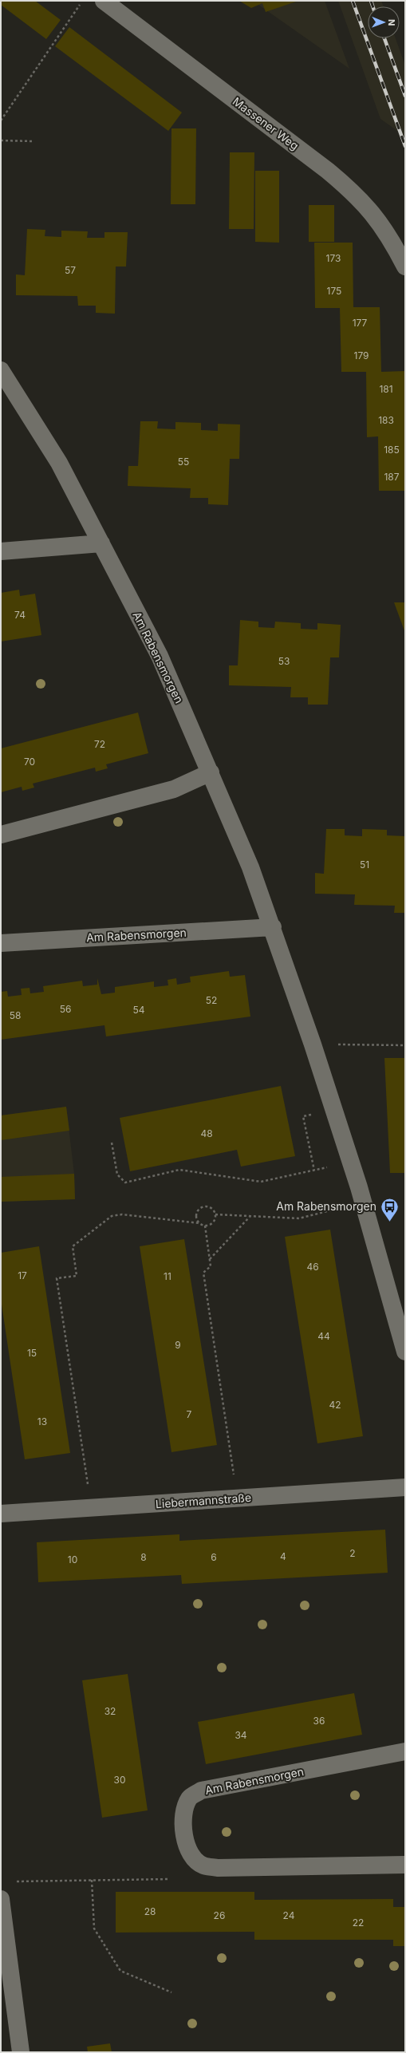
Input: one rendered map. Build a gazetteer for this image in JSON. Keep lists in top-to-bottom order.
{
  "streets": {
    "street": ["Massener Weg", "Am Rabensmorgen", "Liebermannstraße"]
  },
  "places": {
    "bus stop": ["Am Rabensmorgen"]
  },
  "house_numbers": [
    "173",
    "57",
    "175",
    "177",
    "179",
    "181",
    "183",
    "185",
    "55",
    "187",
    "74",
    "53",
    "72",
    "70",
    "51",
    "52",
    "56",
    "54",
    "58",
    "48",
    "46",
    "17",
    "11",
    "44",
    "9",
    "15",
    "42",
    "7",
    "13",
    "2",
    "4",
    "8",
    "6",
    "10",
    "32",
    "36",
    "34",
    "30",
    "28",
    "26",
    "24",
    "22"
  ],
  "north": "right"
}
